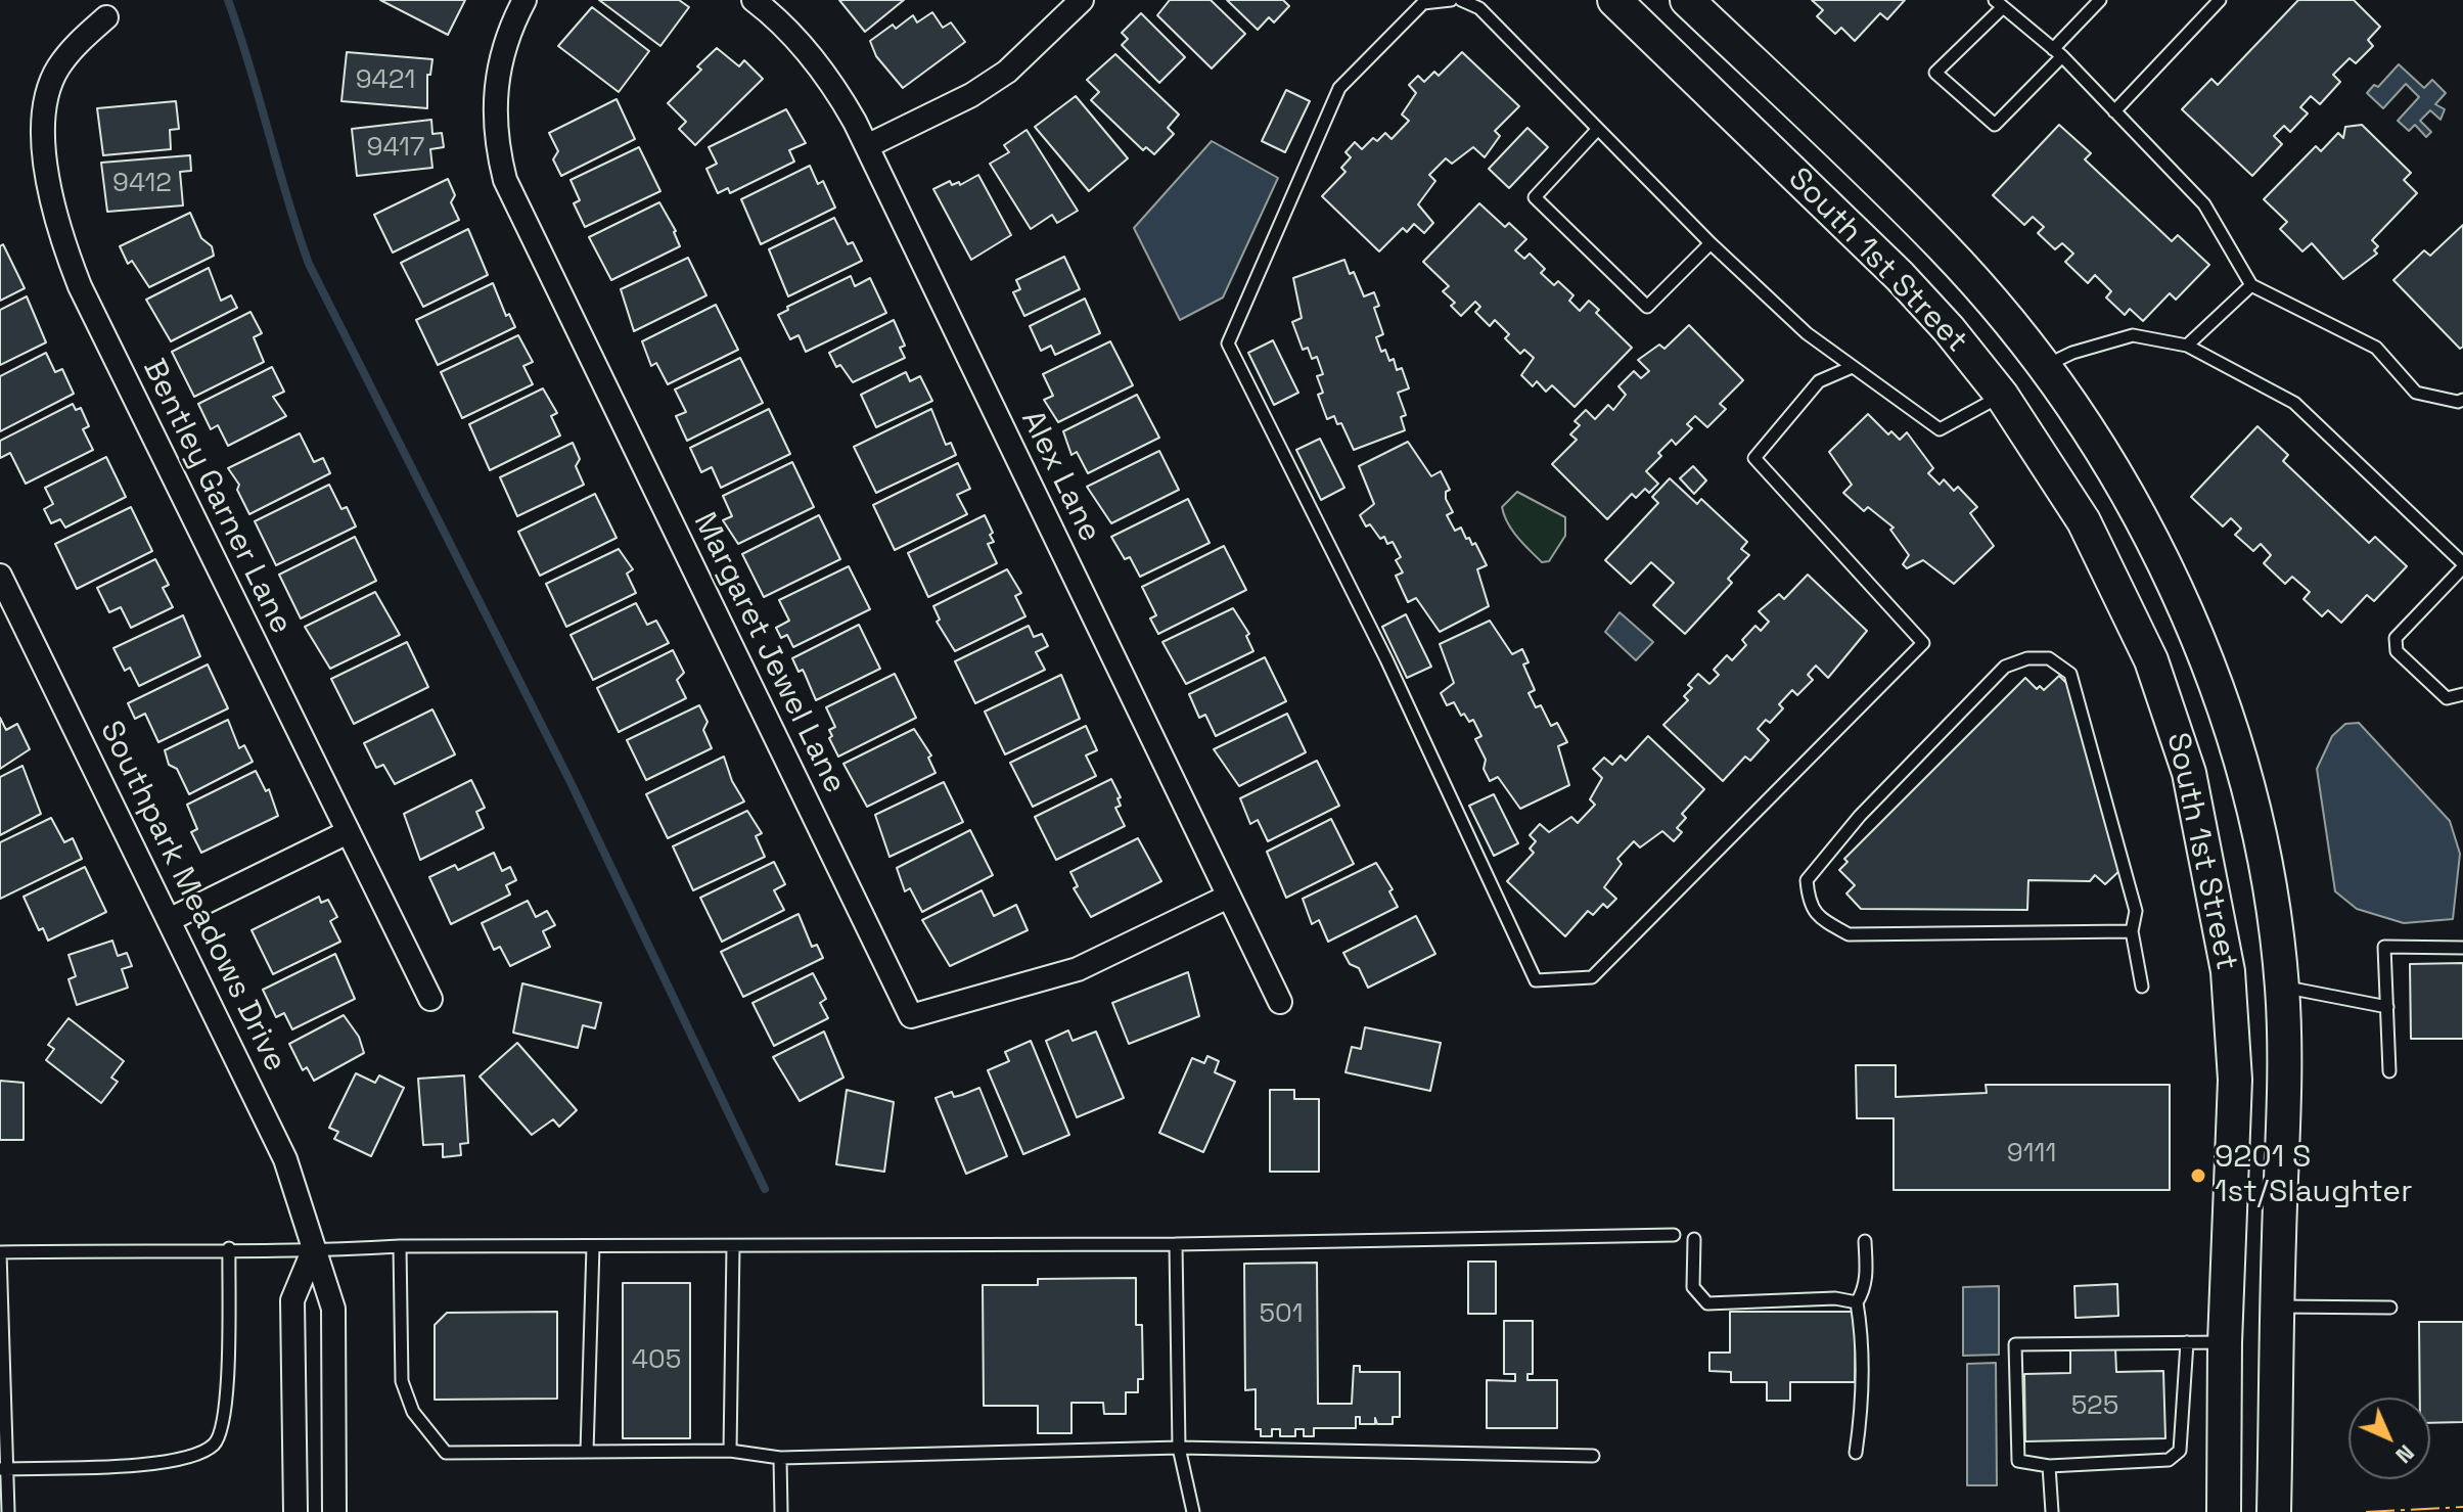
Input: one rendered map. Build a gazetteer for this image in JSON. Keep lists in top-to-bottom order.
{
  "streets": {
    "main road": ["South 1st Street"],
    "street": [
      "Alex Lane",
      "Bentley Garner Lane",
      "Margaret Jewel Lane",
      "Southpark Meadows Drive"
    ]
  },
  "crossings": [
    ["Alex Lane", "Margaret Jewel Lane"]
  ],
  "places": ["9201 S 1st/Slaughter"],
  "house_numbers": [
    "9421",
    "9417",
    "9412",
    "9111",
    "501",
    "405",
    "525"
  ],
  "north": "bottom right"
}
